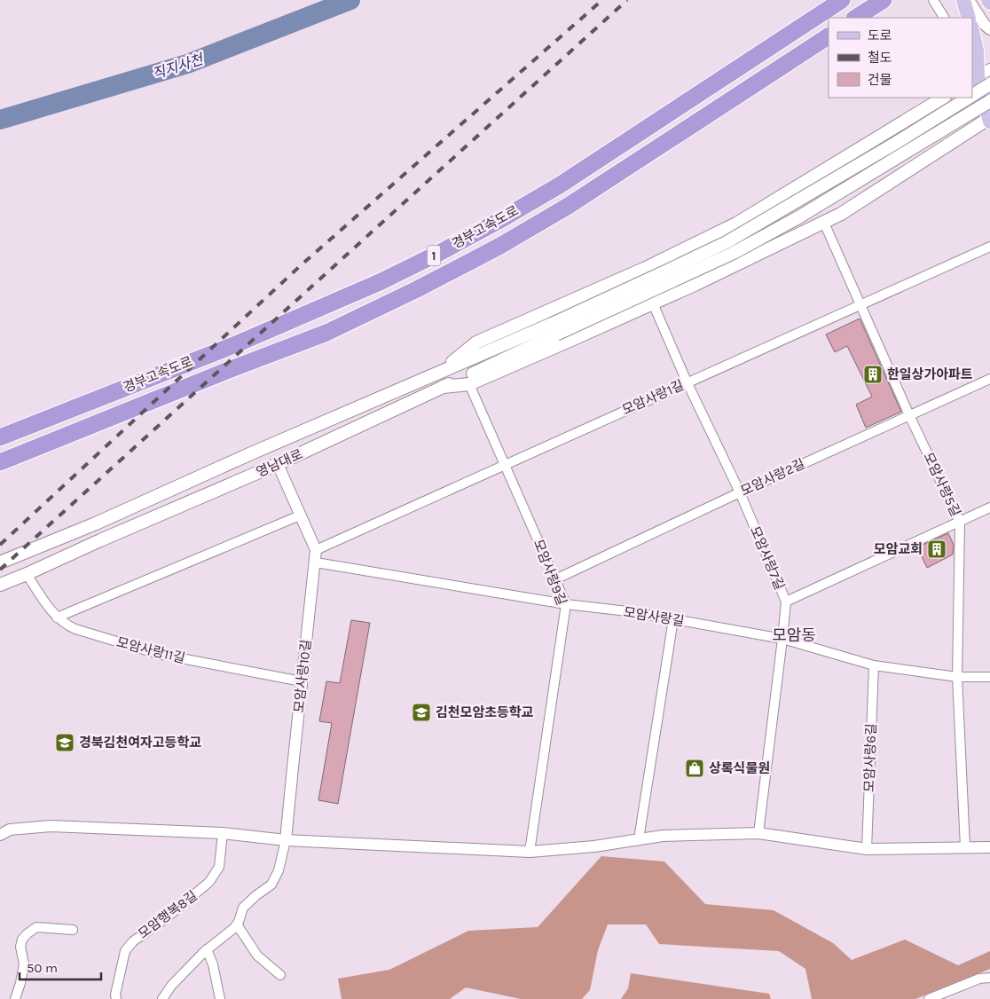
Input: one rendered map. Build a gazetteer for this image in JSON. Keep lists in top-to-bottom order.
{
  "streets": {
    "highway": ["경부고속도로", "1"],
    "main road": ["영남대로"],
    "street": [
      "모암사랑1길",
      "모암사랑2길",
      "모암사랑5길",
      "모암사랑7길",
      "모암사랑9길",
      "모암사랑길",
      "모암사랑11길",
      "모암사랑10길",
      "모암사랑6길",
      "모암행복8길"
    ]
  },
  "crossings": [
    ["모암사랑1길", "모암사랑5길"],
    ["모암사랑1길", "모암사랑7길"],
    ["모암사랑1길", "모암사랑9길"],
    ["모암사랑1길", "모암사랑10길"],
    ["영남대로", "모암사랑11길"],
    ["영남대로", "모암사랑10길"],
    ["모암사랑2길", "모암사랑5길"],
    ["모암사랑2길", "모암사랑7길"],
    ["모암사랑2길", "모암사랑9길"],
    ["모암사랑5길", "모암사랑길"],
    ["모암사랑7길", "모암사랑길"],
    ["모암사랑9길", "모암사랑길"],
    ["모암사랑길", "모암사랑10길"],
    ["모암사랑길", "모암사랑6길"],
    ["모암사랑11길", "모암사랑10길"]
  ],
  "districts": ["모암동"],
  "water": ["직지사천"],
  "places": {
    "building": ["한일상가아파트", "모암교회"],
    "school or university": ["김천모암초등학교", "경북김천여자고등학교"],
    "shop": ["상록식물원"]
  },
  "legend": ["도로", "철도", "건물"],
  "scale_bar": "50 m"
}
